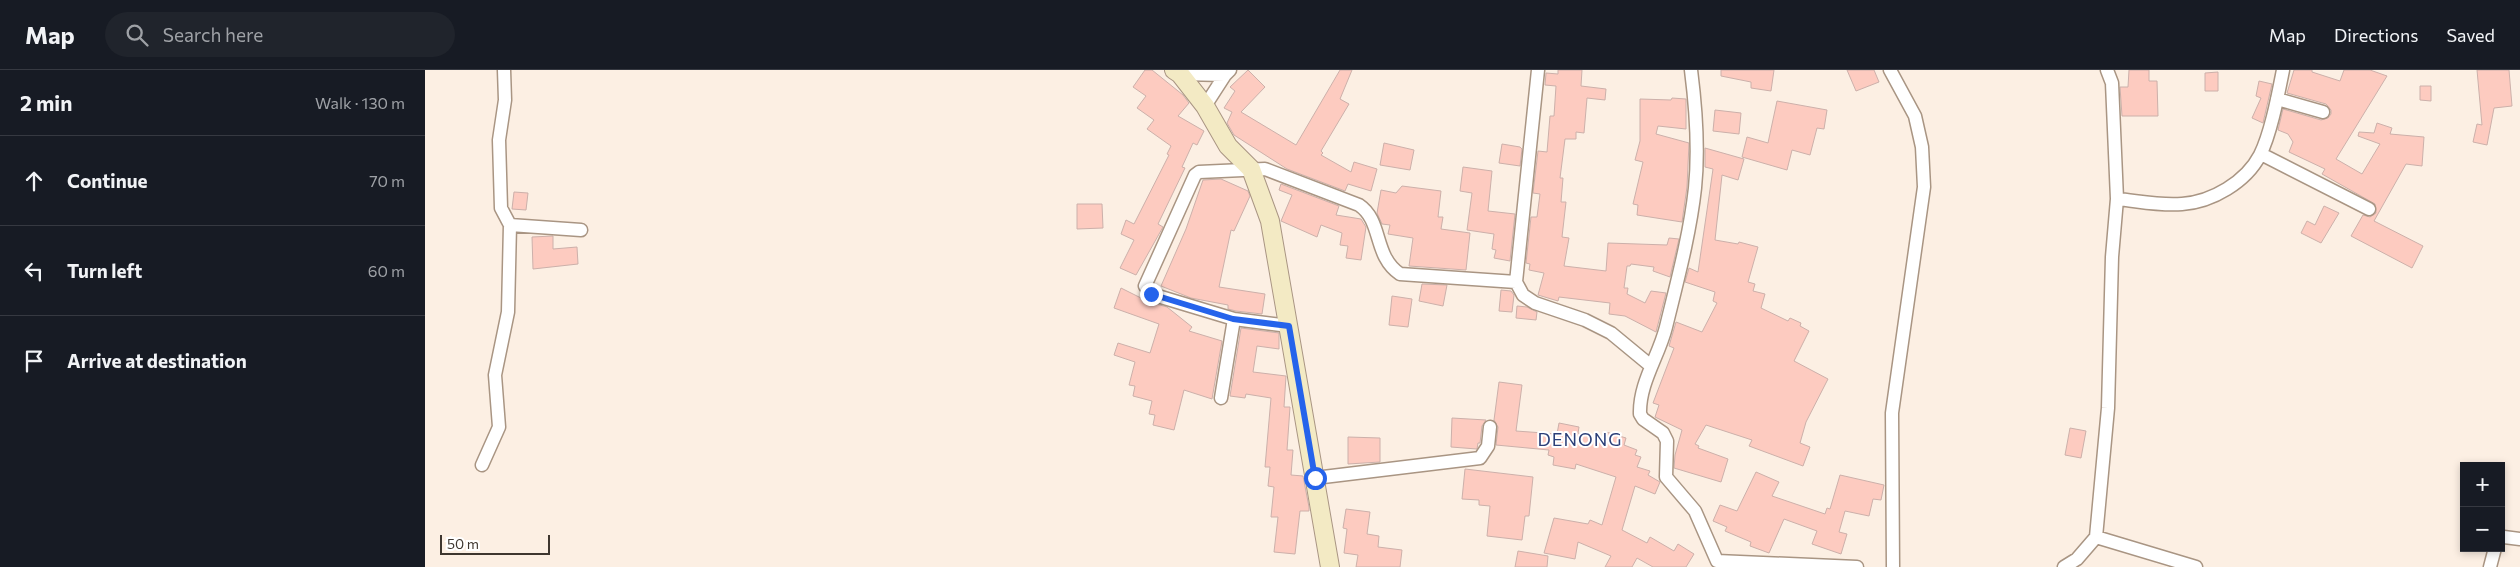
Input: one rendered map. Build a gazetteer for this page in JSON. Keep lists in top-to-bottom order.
{
  "districts": ["DENONG"],
  "scale_bar": "50 m",
  "page": {
    "header": "Map",
    "search": "Search here",
    "nav": ["Map", "Directions", "Saved"],
    "heading": ["2 min", "Walk · 130 m"],
    "list": [
      ["Continue", "70 m"],
      ["Turn left", "60 m"],
      "Arrive at destination"
    ],
    "map_buttons": ["+", "−"],
    "scale": "50 m"
  }
}
